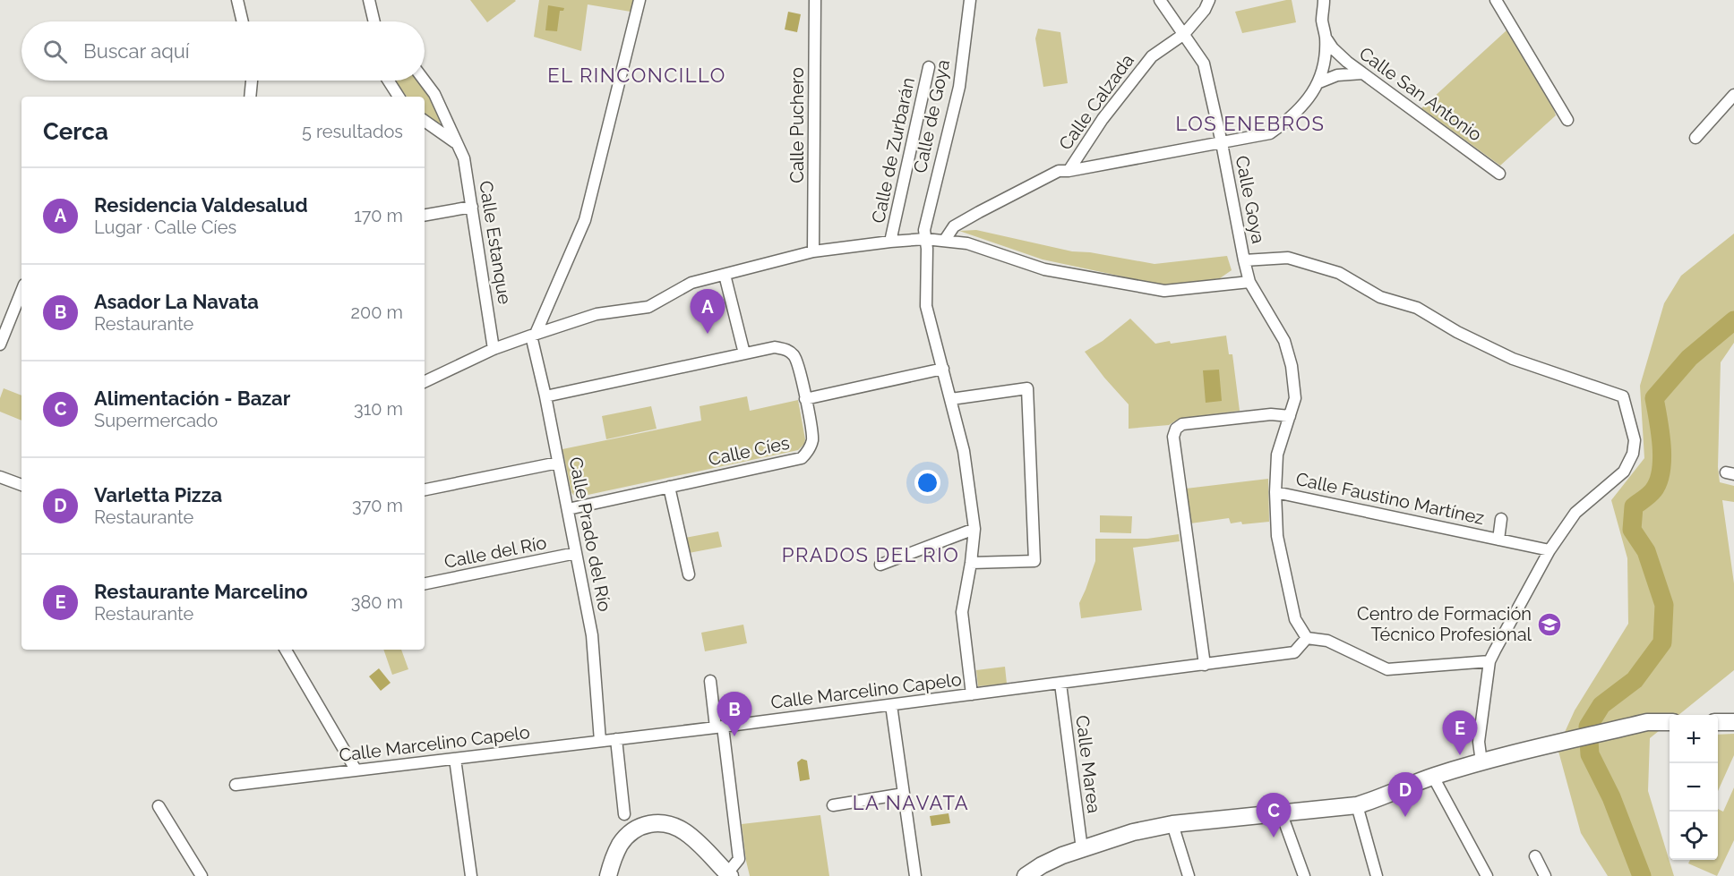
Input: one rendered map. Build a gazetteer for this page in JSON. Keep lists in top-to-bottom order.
{
  "streets": {
    "street": [
      "Calle San Antonio",
      "Calle Calzada",
      "Calle de Goya",
      "Calle Puchero",
      "Calle de Zurbarán",
      "Calle Goya",
      "Calle Estanque",
      "Calle Cíes",
      "Calle Faustino Martínez",
      "Calle Prado del Río",
      "Calle del Río",
      "Calle Marcelino Capelo",
      "Calle Marea"
    ]
  },
  "crossings": [
    ["Calle Calzada", "Calle Goya"],
    ["Calle de Goya", "Calle Marcelino Capelo"],
    ["Calle Goya", "Calle Faustino Martínez"],
    ["Calle Goya", "Calle Marcelino Capelo"],
    ["Calle Cíes", "Calle Prado del Río"],
    ["Calle Prado del Río", "Calle del Río"],
    ["Calle Prado del Río", "Calle Marcelino Capelo"],
    ["Calle Marcelino Capelo", "Calle Marea"]
  ],
  "districts": [
    "EL RINCONCILLO",
    "LOS ENEBROS",
    "PRADOS DEL RIO",
    "LA NAVATA"
  ],
  "places": {
    "school or university": ["Centro de Formación Técnico Profesional"]
  },
  "page": {
    "search": "Buscar aquí",
    "heading": ["Cerca", "5 resultados"],
    "list": [
      {
        "mark": "A",
        "name": "Residencia Valdesalud",
        "note": "Lugar · Calle Cíes",
        "value": "170 m"
      },
      {
        "mark": "B",
        "name": "Asador La Navata",
        "note": "Restaurante",
        "value": "200 m"
      },
      {
        "mark": "C",
        "name": "Alimentación - Bazar",
        "note": "Supermercado",
        "value": "310 m"
      },
      {
        "mark": "D",
        "name": "Varletta Pizza",
        "note": "Restaurante",
        "value": "370 m"
      },
      {
        "mark": "E",
        "name": "Restaurante Marcelino",
        "note": "Restaurante",
        "value": "380 m"
      }
    ],
    "pins": [
      "A",
      "B",
      "E",
      "D",
      "C"
    ],
    "map_buttons": ["+", "−"]
  }
}
